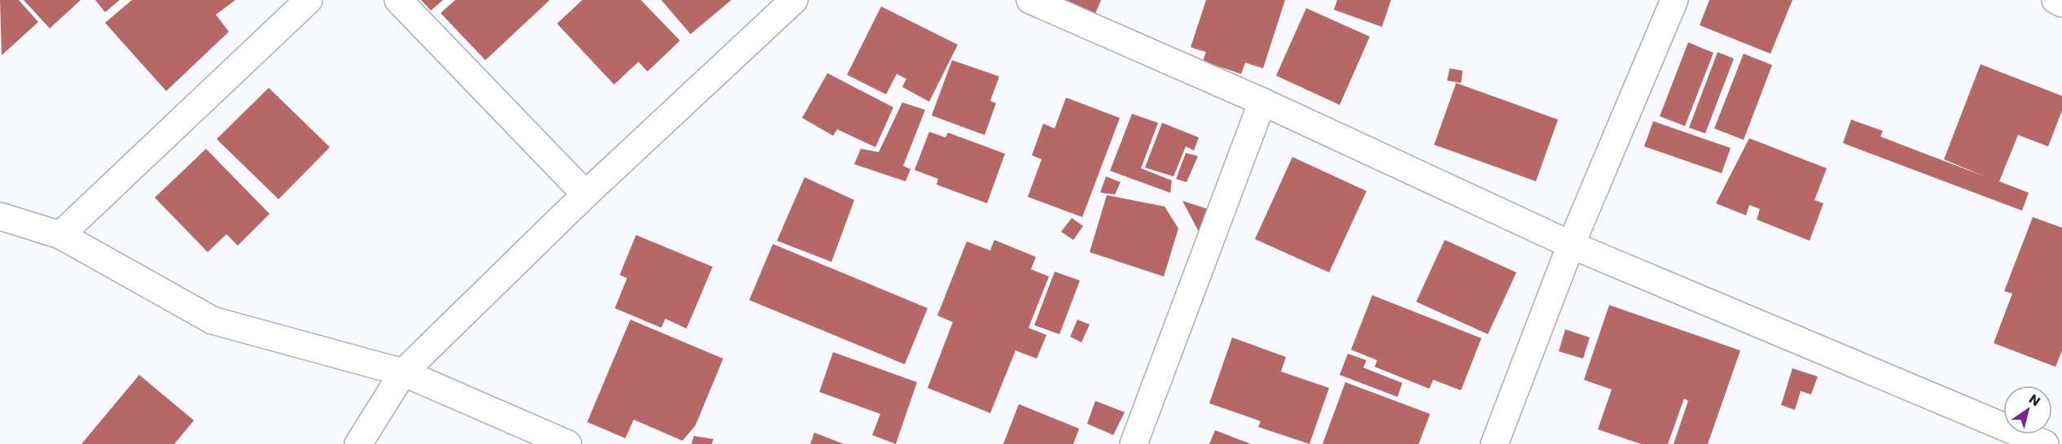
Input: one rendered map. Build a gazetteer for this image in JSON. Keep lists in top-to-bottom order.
{
  "north": "top right"
}
